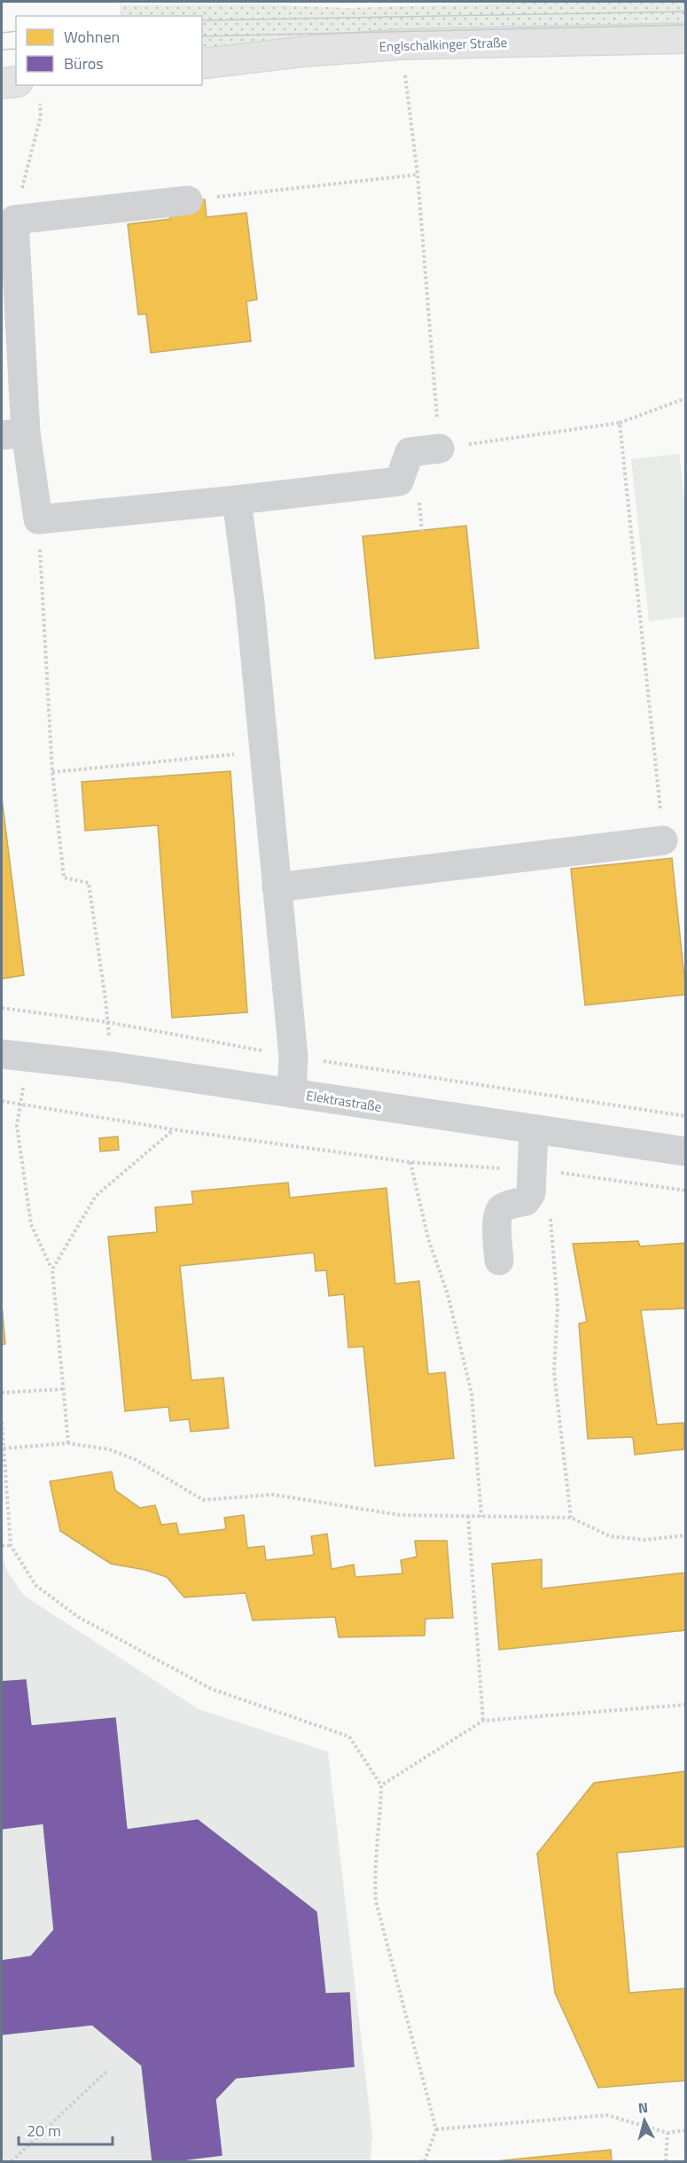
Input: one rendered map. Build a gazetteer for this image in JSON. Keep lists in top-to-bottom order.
{
  "streets": {
    "main road": ["Englschalkinger Straße"],
    "street": ["Elektrastraße"]
  },
  "legend": ["Wohnen", "Büros"],
  "scale_bar": "20 m",
  "north": "top"
}
